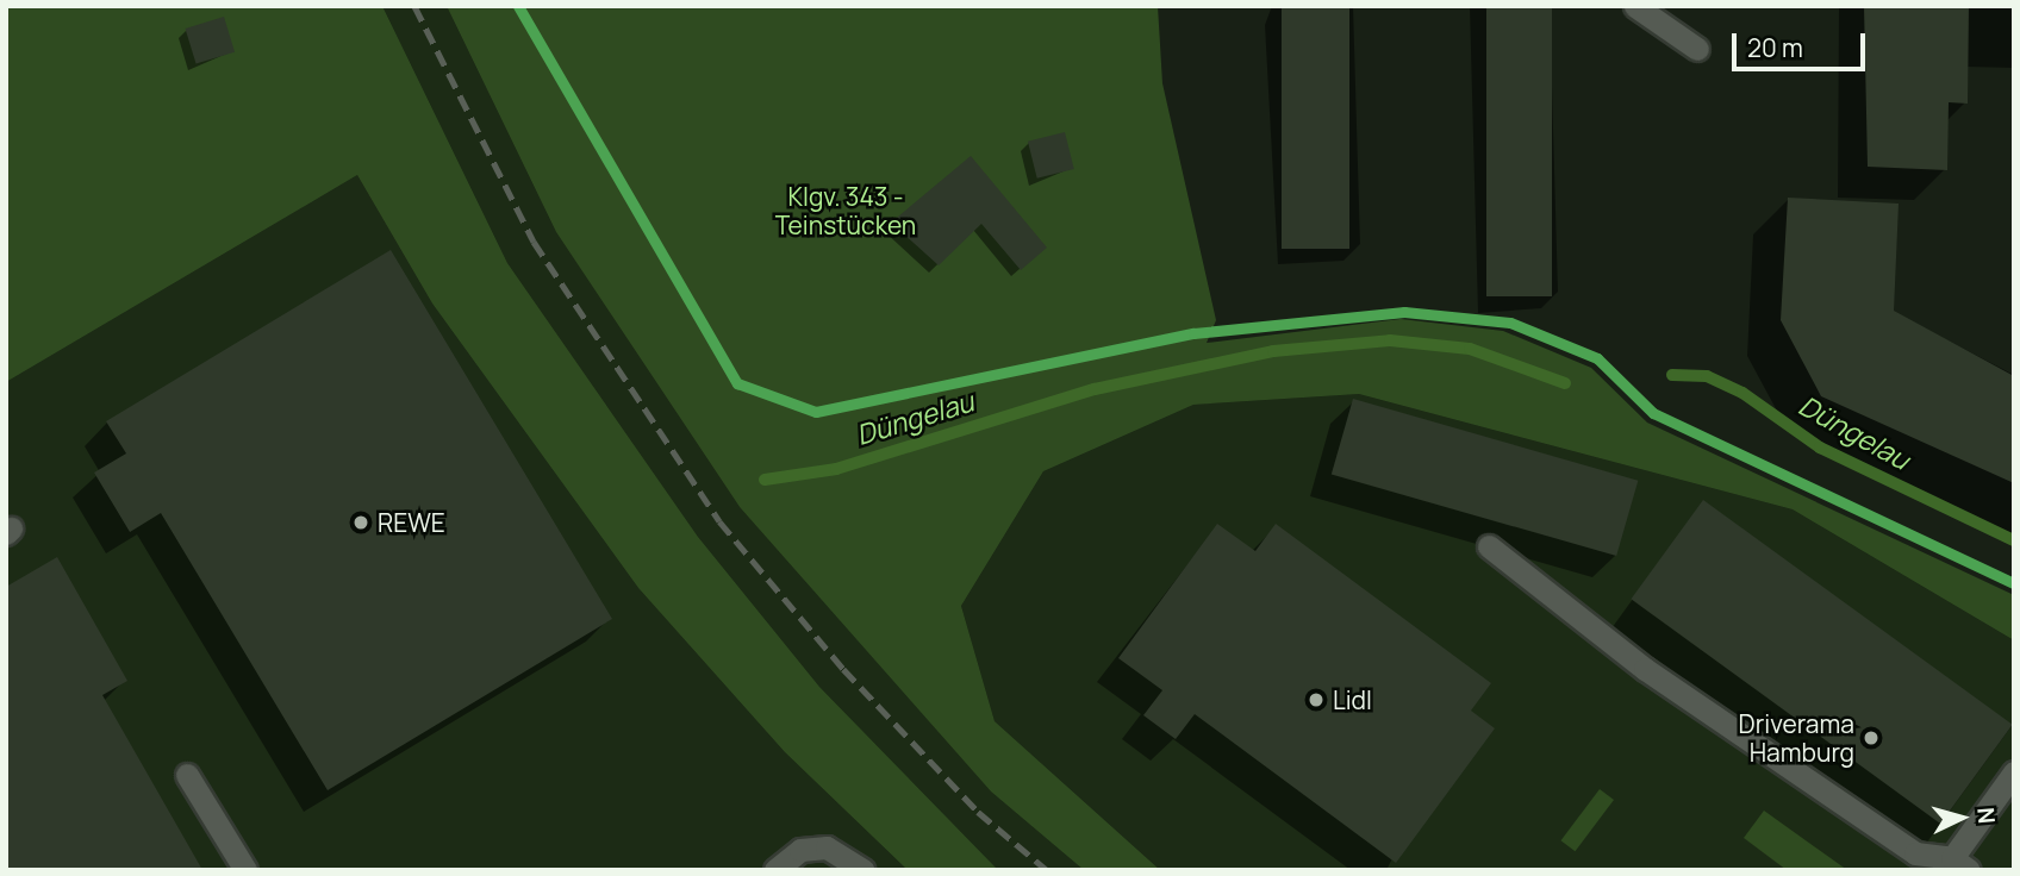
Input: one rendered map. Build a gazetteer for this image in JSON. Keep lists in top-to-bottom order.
{
  "water": ["Düngelau"],
  "parks": ["Klgv. 343 - Teinstücken"],
  "places": ["REWE", "Lidl", "Driverama Hamburg"],
  "scale_bar": "20 m",
  "north": "right"
}
